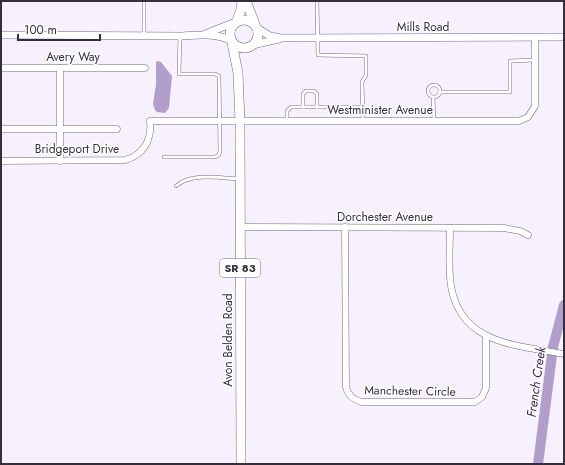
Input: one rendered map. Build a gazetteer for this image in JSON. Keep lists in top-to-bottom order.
{
  "streets": {
    "main road": ["SR 83", "Avon Belden Road"],
    "street": [
      "Mills Road",
      "Avery Way",
      "Westminister Avenue",
      "Bridgeport Drive",
      "Dorchester Avenue",
      "Manchester Circle"
    ]
  },
  "crossings": [
    ["Mills Road", "Westminister Avenue"],
    ["Mills Road", "Avon Belden Road"],
    ["Westminister Avenue", "Bridgeport Drive"],
    ["Westminister Avenue", "Avon Belden Road"],
    ["Dorchester Avenue", "Avon Belden Road"],
    ["Dorchester Avenue", "Manchester Circle"]
  ],
  "water": ["French Creek"],
  "scale_bar": "100 m"
}
